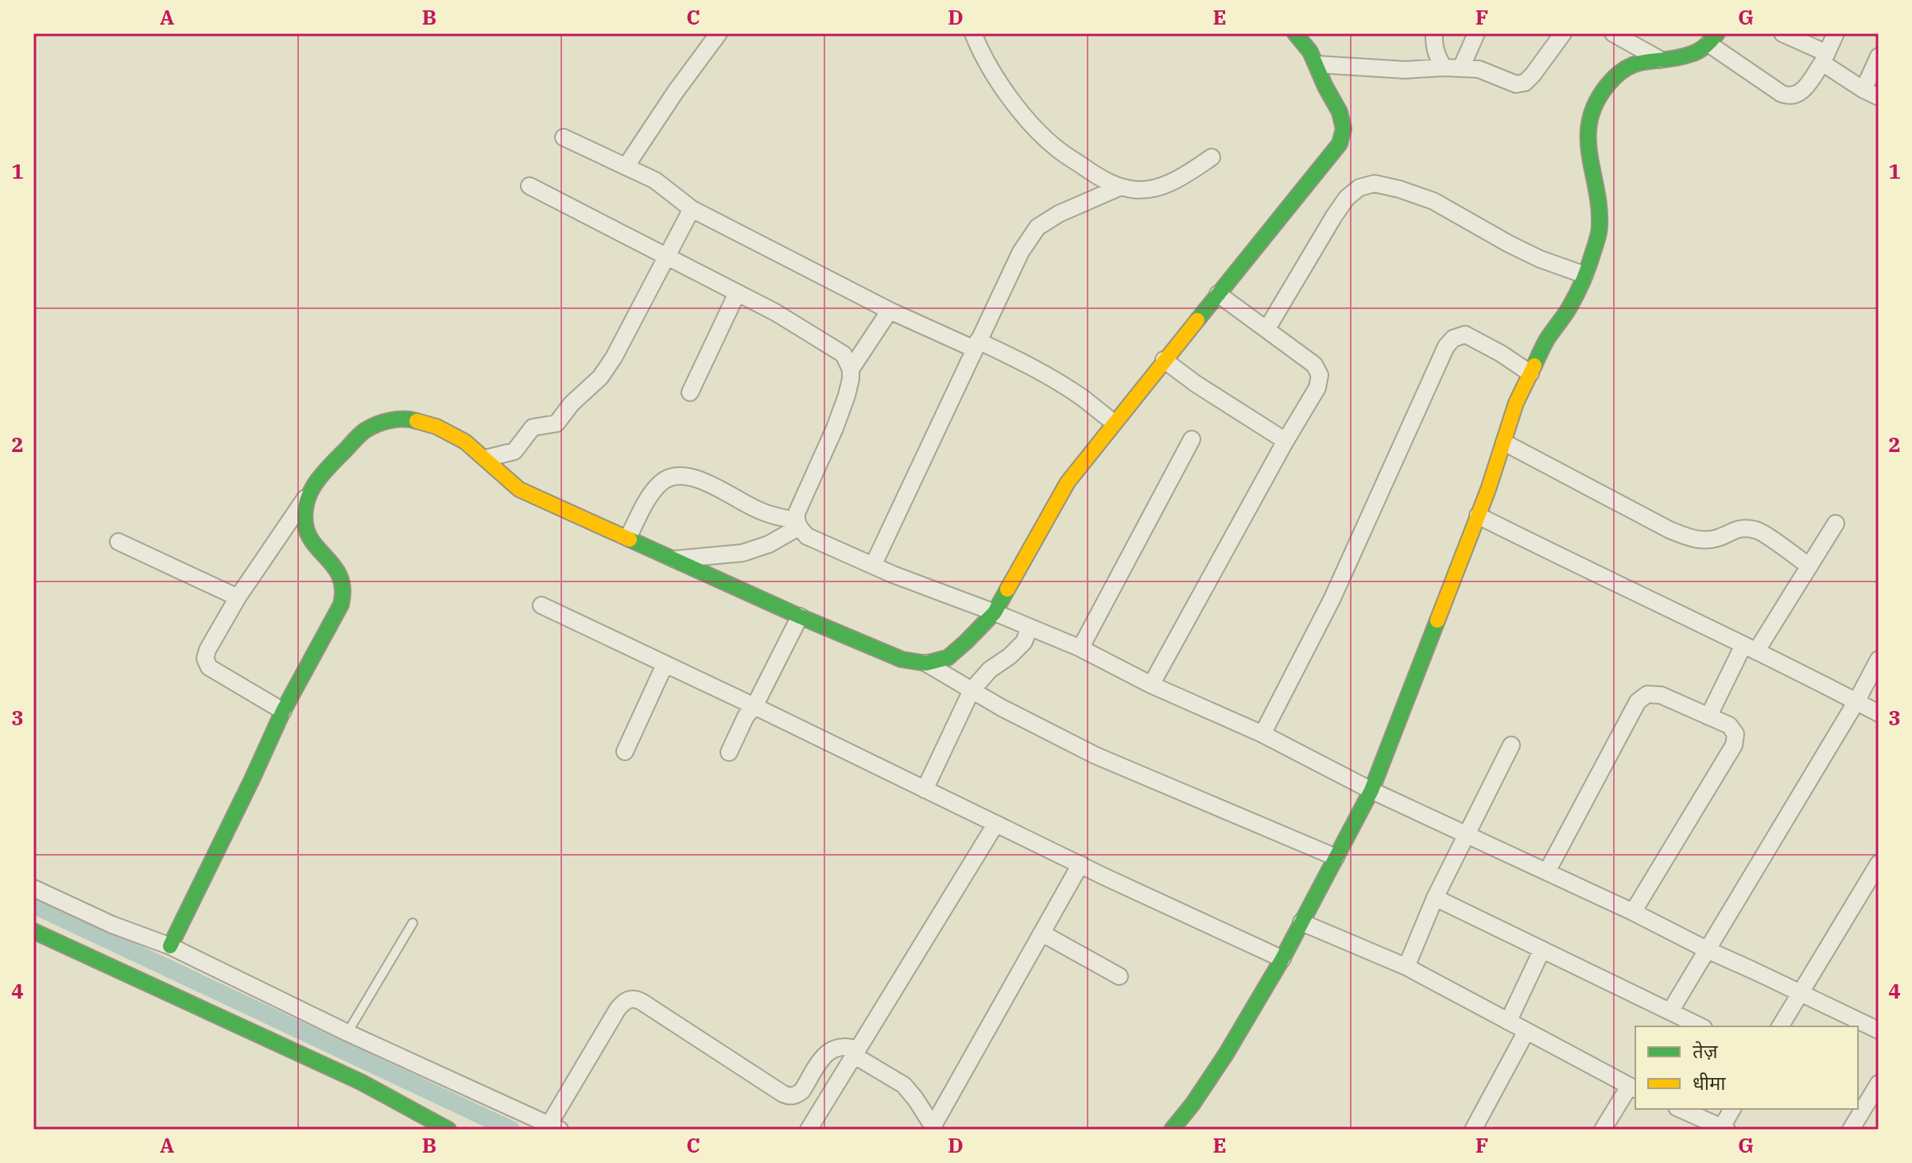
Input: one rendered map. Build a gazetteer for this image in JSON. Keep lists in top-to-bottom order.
{
  "legend": ["तेज़", "धीमा"],
  "grid": {
    "columns": [
      "A",
      "B",
      "C",
      "D",
      "E",
      "F",
      "G"
    ],
    "rows": [
      "1",
      "2",
      "3",
      "4"
    ]
  }
}
